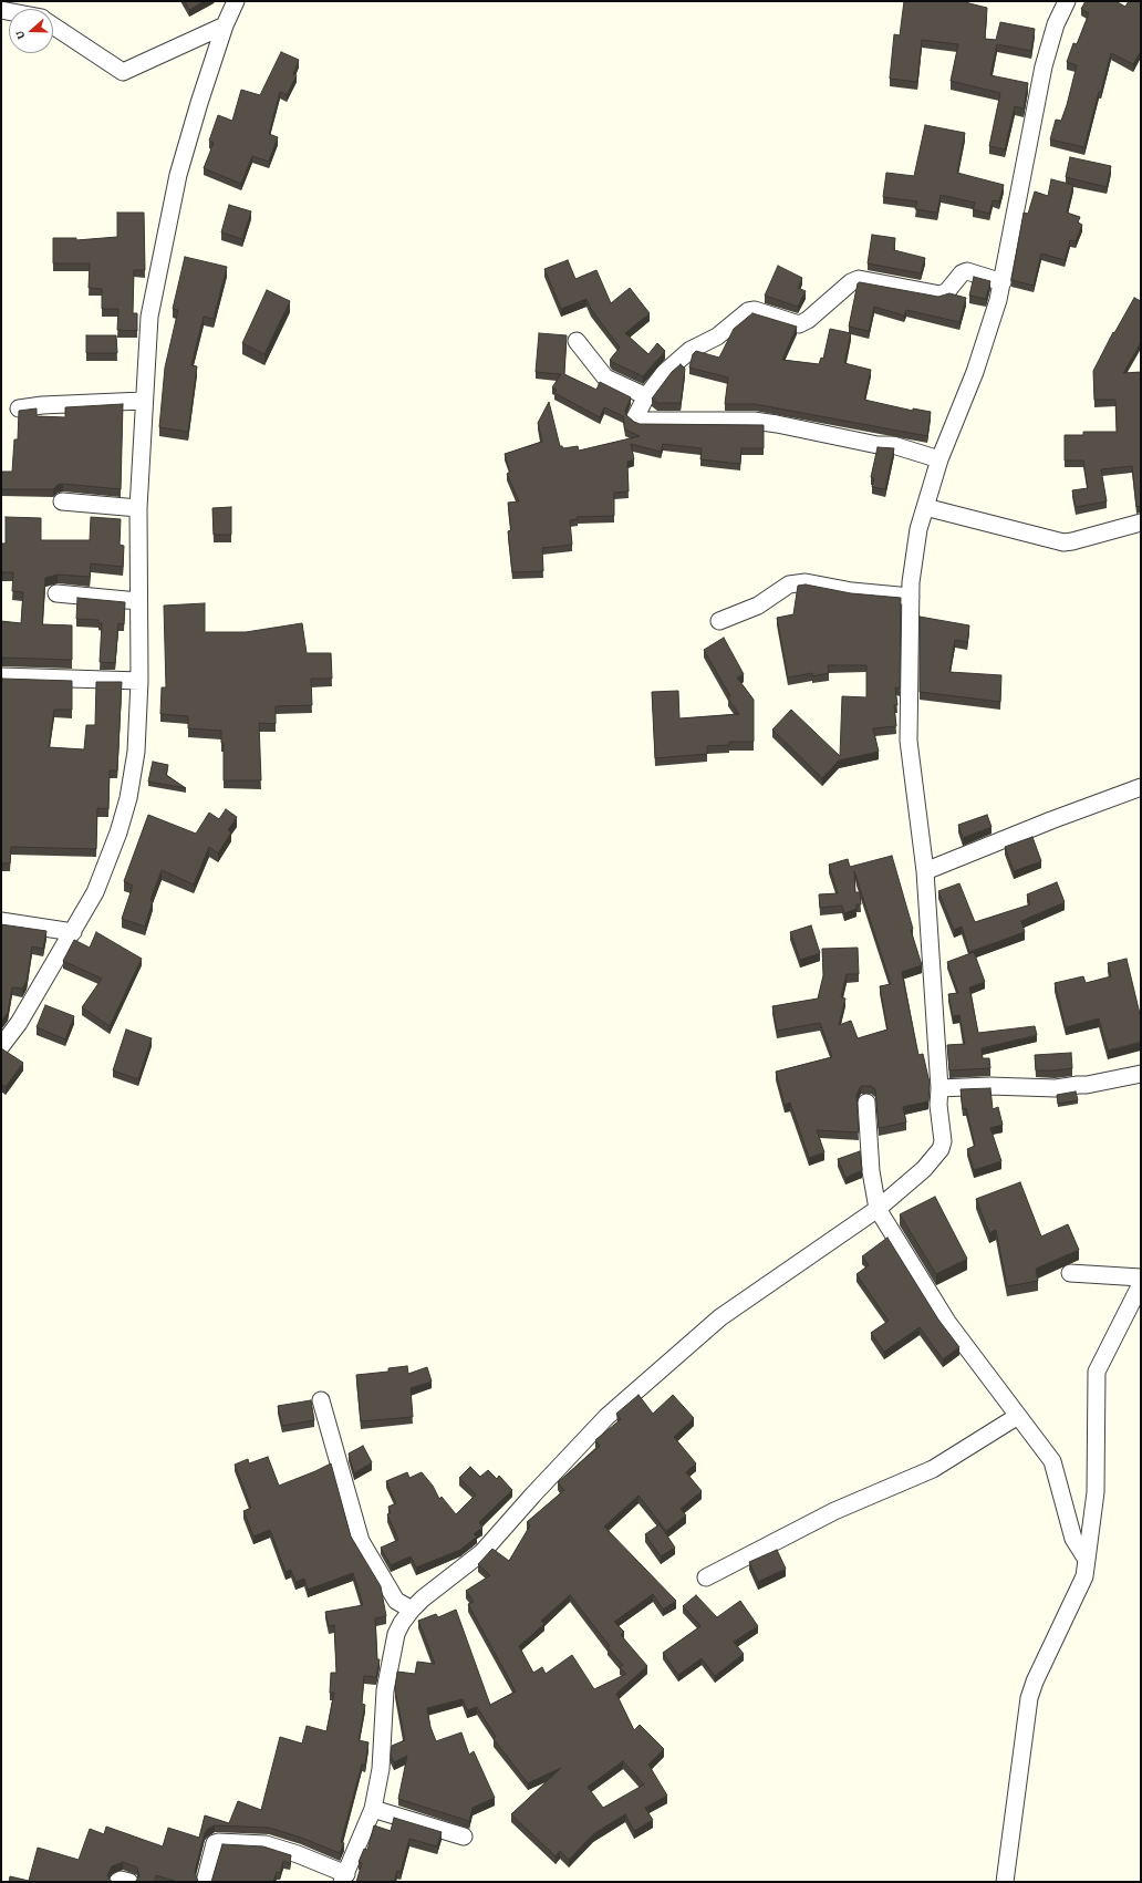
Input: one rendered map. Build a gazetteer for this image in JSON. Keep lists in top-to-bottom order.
{
  "north": "left"
}
